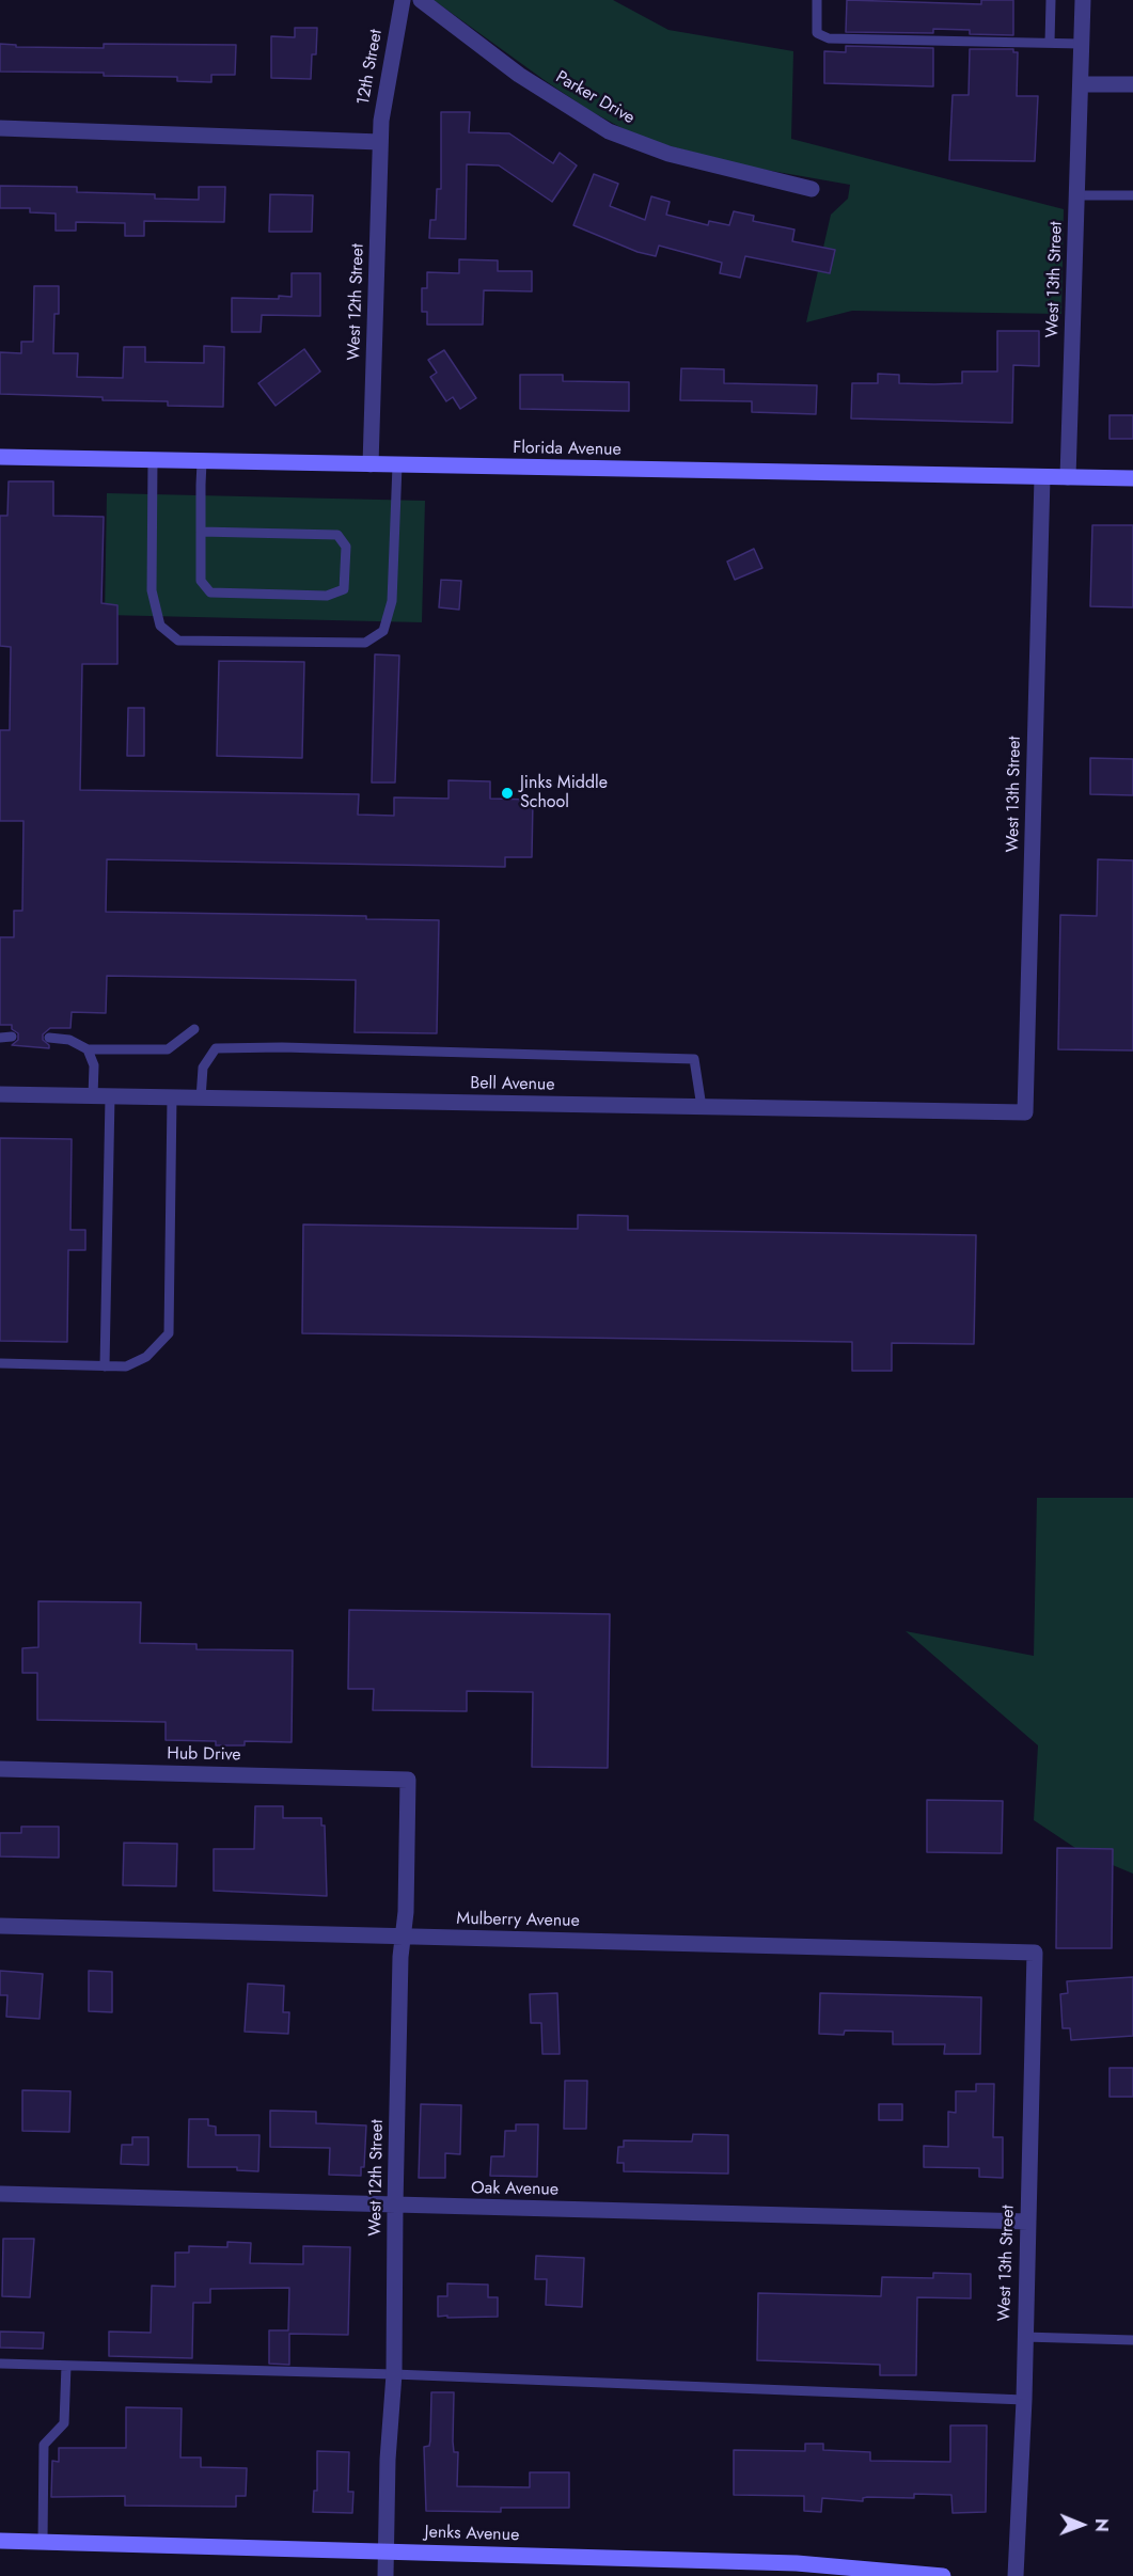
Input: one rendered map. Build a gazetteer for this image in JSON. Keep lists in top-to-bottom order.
{
  "streets": {
    "street": [
      "12th Street",
      "Parker Drive",
      "West 13th Street",
      "West 12th Street",
      "Florida Avenue",
      "Bell Avenue",
      "Hub Drive",
      "Mulberry Avenue",
      "Oak Avenue",
      "Jenks Avenue"
    ]
  },
  "crossings": [
    ["12th Street", "West 12th Street"],
    ["West 13th Street", "Florida Avenue"],
    ["West 13th Street", "Bell Avenue"],
    ["West 13th Street", "Mulberry Avenue"],
    ["West 13th Street", "Oak Avenue"],
    ["West 12th Street", "Florida Avenue"],
    ["West 12th Street", "Hub Drive"],
    ["West 12th Street", "Mulberry Avenue"],
    ["West 12th Street", "Oak Avenue"],
    ["West 12th Street", "Jenks Avenue"]
  ],
  "places": ["Jinks Middle School"],
  "north": "right"
}
